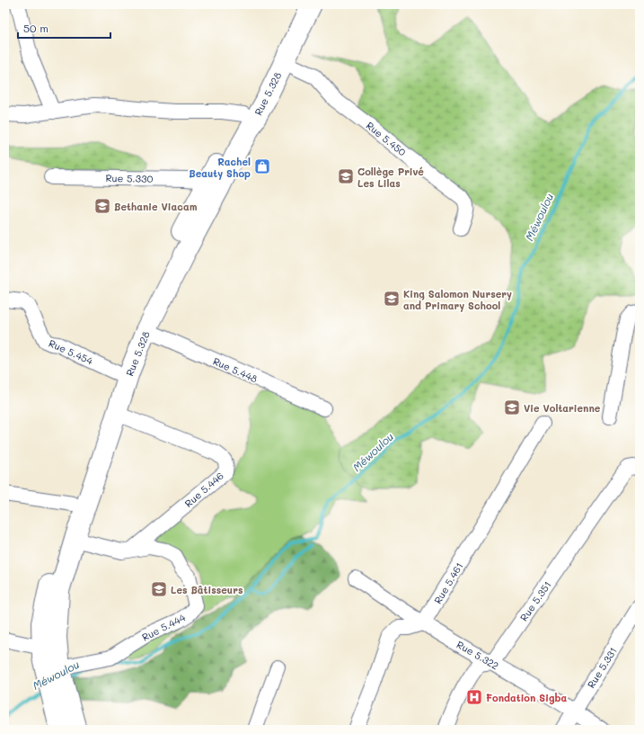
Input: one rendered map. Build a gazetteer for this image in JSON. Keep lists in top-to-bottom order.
{
  "streets": {
    "main road": ["Rue 5.328"],
    "street": [
      "Rue 5.450",
      "Rue 5.330",
      "Rue 5.454",
      "Rue 5.448",
      "Rue 5.446",
      "Rue 5.461",
      "Rue 5.351",
      "Rue 5.444",
      "Rue 5.322",
      "Rue 5.331"
    ]
  },
  "crossings": [
    ["Rue 5.328", "Rue 5.450"],
    ["Rue 5.328", "Rue 5.330"],
    ["Rue 5.328", "Rue 5.454"],
    ["Rue 5.328", "Rue 5.448"],
    ["Rue 5.328", "Rue 5.446"],
    ["Rue 5.328", "Rue 5.444"],
    ["Rue 5.446", "Rue 5.444"],
    ["Rue 5.461", "Rue 5.322"],
    ["Rue 5.351", "Rue 5.322"],
    ["Rue 5.322", "Rue 5.331"]
  ],
  "water": ["Méwoulou"],
  "places": {
    "shop": ["Rachel Beauty Shop"],
    "school or university": [
      "Collège Privé Les Lilas",
      "Bethanie Viacam",
      "King Salomon Nursery and Primary School",
      "Vie Voltarienne",
      "Les Bâtisseurs"
    ],
    "hospital": ["Fondation Sigba"]
  },
  "scale_bar": "50 m"
}
